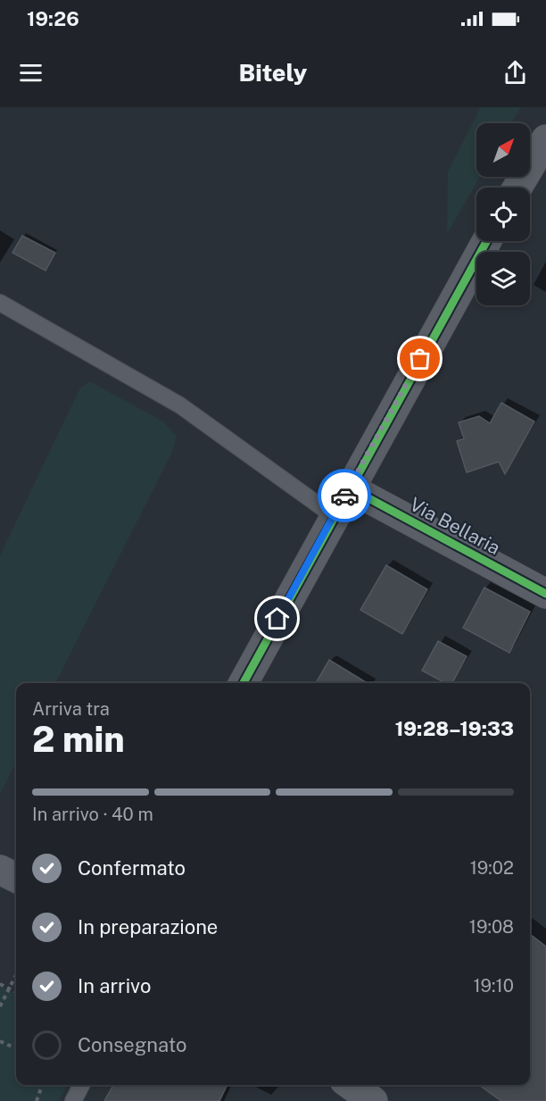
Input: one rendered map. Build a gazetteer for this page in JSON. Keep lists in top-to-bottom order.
{
  "streets": {
    "street": ["Via Bellaria"]
  },
  "north": "top right",
  "page": {
    "status": "19:26",
    "header": "Bitely",
    "heading": ["2 min", "Arriva tra", "19:28–19:33"],
    "bar": "In arrivo · 40 m",
    "list": [
      ["Confermato", "19:02"],
      ["In preparazione", "19:08"],
      ["In arrivo", "19:10"],
      "Consegnato"
    ]
  }
}
